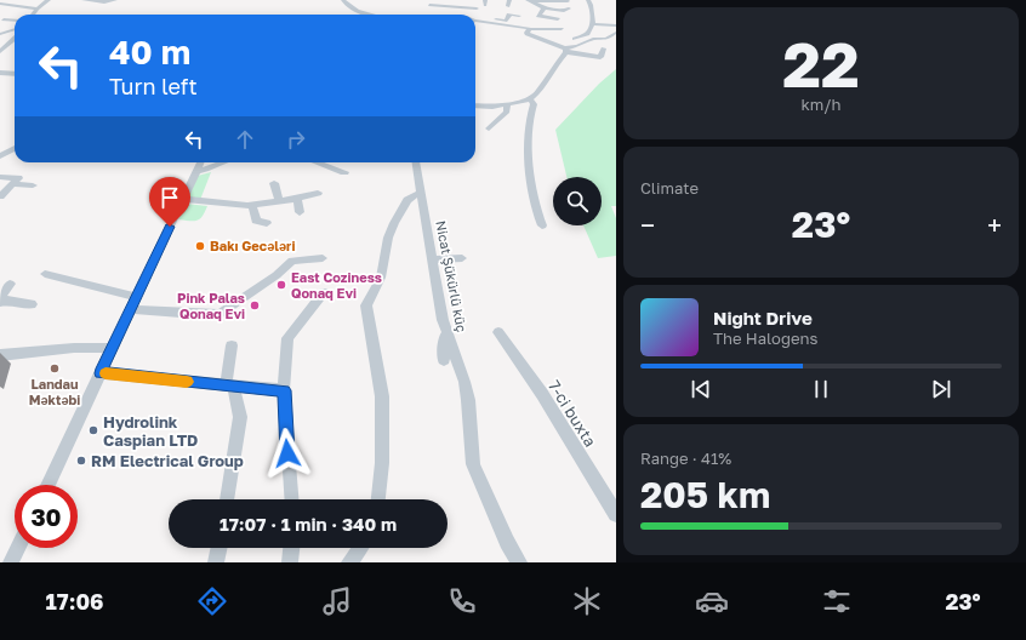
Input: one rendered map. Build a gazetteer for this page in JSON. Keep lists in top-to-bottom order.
{
  "streets": {
    "street": ["Nicat Şükürlü küç", "7-ci buxta"]
  },
  "places": [
    "Bakı Gecələri",
    "East Coziness Qonaq Evi",
    "Pink Palas Qonaq Evi",
    "Landau Məktəbi",
    "Hydrolink Caspian LTD",
    "RM Electrical Group"
  ],
  "page": {
    "tile": [
      ["22", "km/h"],
      "Climate",
      ["Range · 41%", "205 km"]
    ],
    "turn": ["40 m", "Turn left"],
    "heat": ["−", "23°", "+"],
    "song": ["Night Drive", "The Halogens"],
    "limit": "30",
    "trip": "17:07 · 1 min · 340 m",
    "tabs": ["17:06", "23°"]
  }
}
